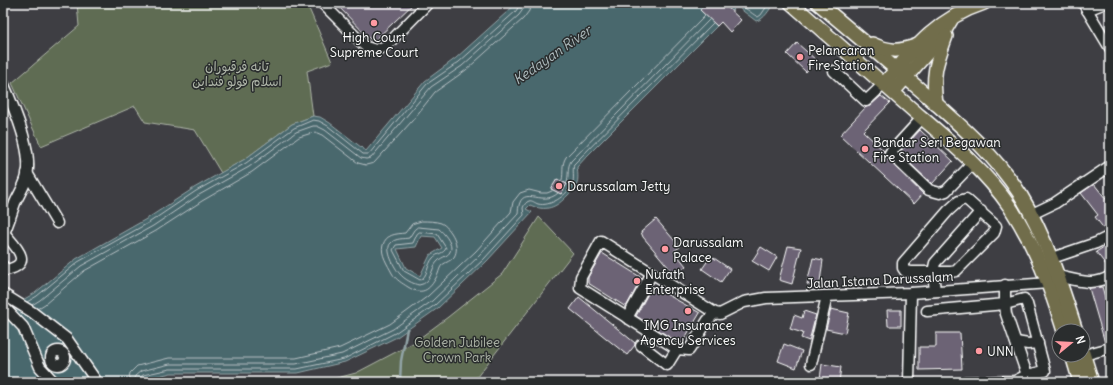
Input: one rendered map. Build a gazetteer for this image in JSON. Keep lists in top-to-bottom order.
{
  "streets": {
    "street": ["Jalan Istana Darussalam"]
  },
  "water": ["Kedayan River"],
  "parks": ["تانه فرقبوران اسلام فولو فنداين", "Golden Jubilee Crown Park"],
  "places": [
    "High Court Supreme Court",
    "Pelancaran Fire Station",
    "Bandar Seri Begawan Fire Station",
    "Darussalam Jetty",
    "Darussalam Palace",
    "Nufath Enterprise",
    "IMG Insurance Agency Services",
    "UNN"
  ],
  "north": "right"
}
